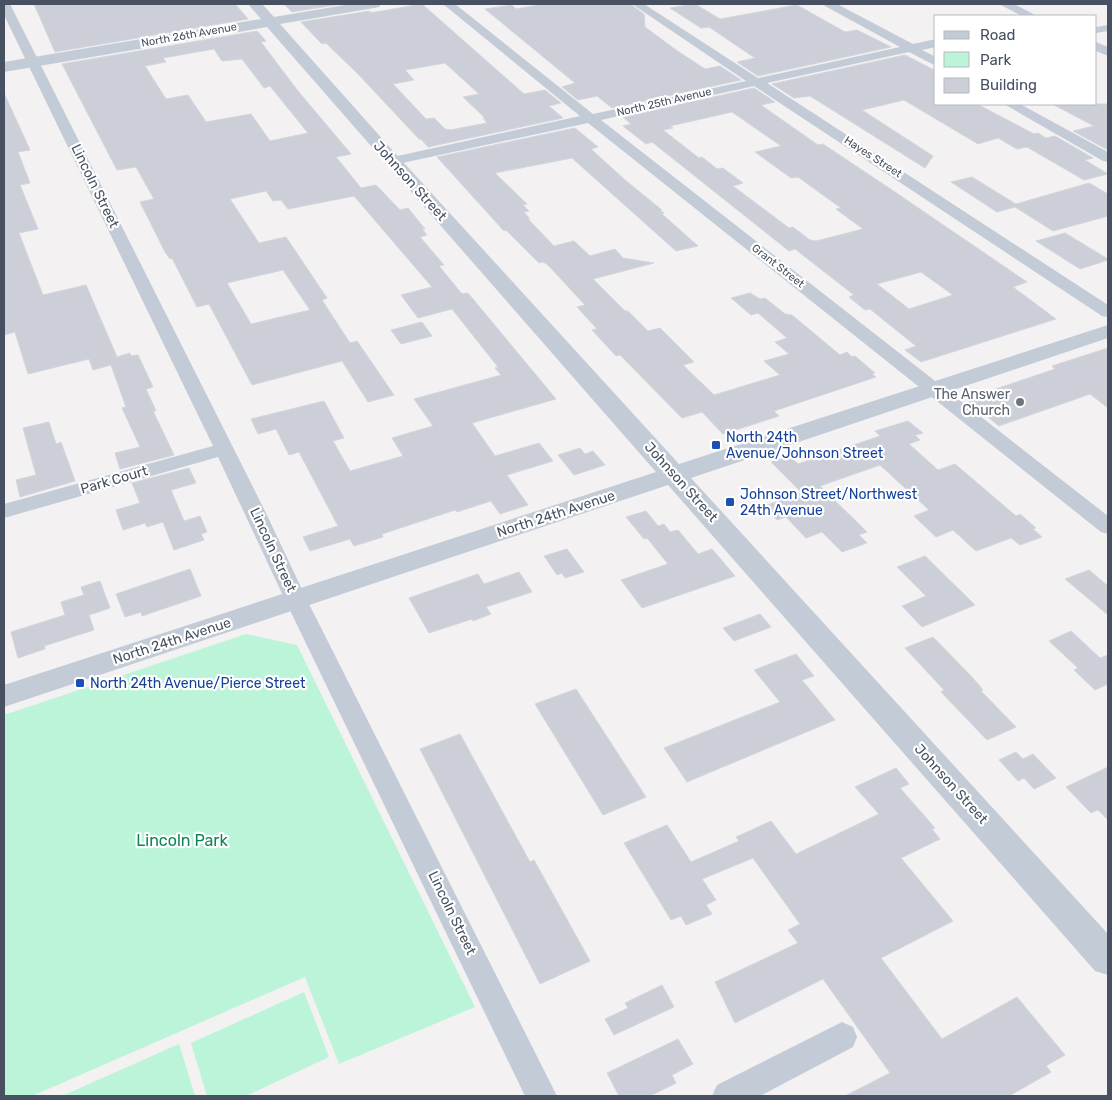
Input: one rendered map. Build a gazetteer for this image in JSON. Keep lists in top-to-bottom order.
{
  "streets": {
    "street": [
      "North 26th Avenue",
      "North 25th Avenue",
      "Hayes Street",
      "Johnson Street",
      "Lincoln Street",
      "Grant Street",
      "Park Court",
      "North 24th Avenue"
    ]
  },
  "crossings": [
    ["North 26th Avenue", "Johnson Street"],
    ["North 26th Avenue", "Lincoln Street"],
    ["North 25th Avenue", "Hayes Street"],
    ["North 25th Avenue", "Johnson Street"],
    ["North 25th Avenue", "Grant Street"],
    ["Johnson Street", "North 24th Avenue"],
    ["Lincoln Street", "Park Court"],
    ["Lincoln Street", "North 24th Avenue"],
    ["Grant Street", "North 24th Avenue"]
  ],
  "parks": ["Lincoln Park"],
  "places": {
    "other": ["The Answer Church"],
    "transit": ["North 24th Avenue/Johnson Street", "Johnson Street/Northwest 24th Avenue", "North 24th Avenue/Pierce Street"]
  },
  "legend": ["Road", "Park", "Building"]
}
